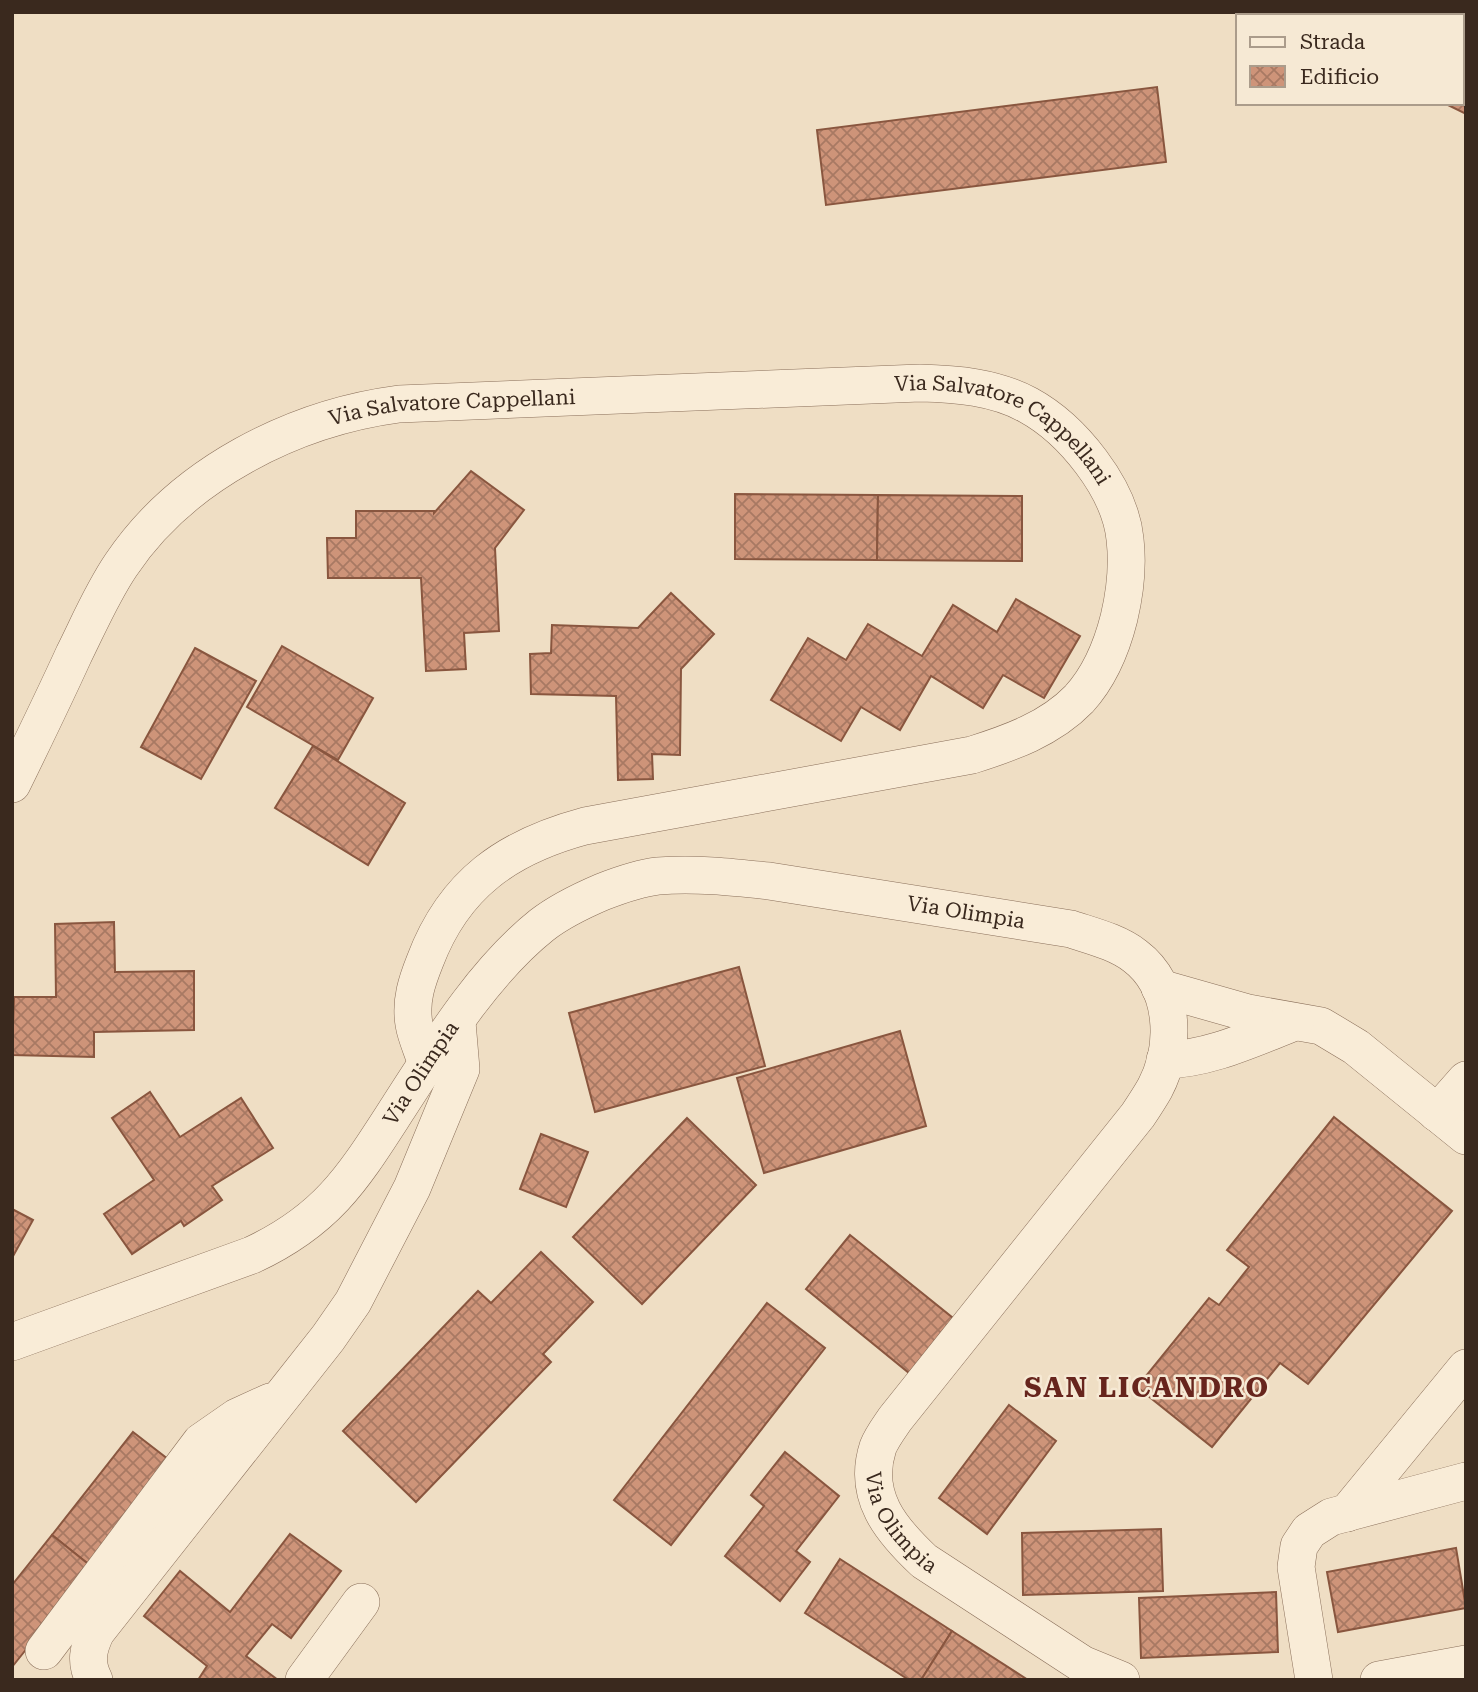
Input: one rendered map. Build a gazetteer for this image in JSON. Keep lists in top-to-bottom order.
{
  "streets": {
    "street": ["Via Salvatore Cappellani", "Via Olimpia"]
  },
  "crossings": [
    ["Via Salvatore Cappellani", "Via Olimpia"]
  ],
  "districts": ["SAN LICANDRO"],
  "legend": ["Strada", "Edificio"]
}
